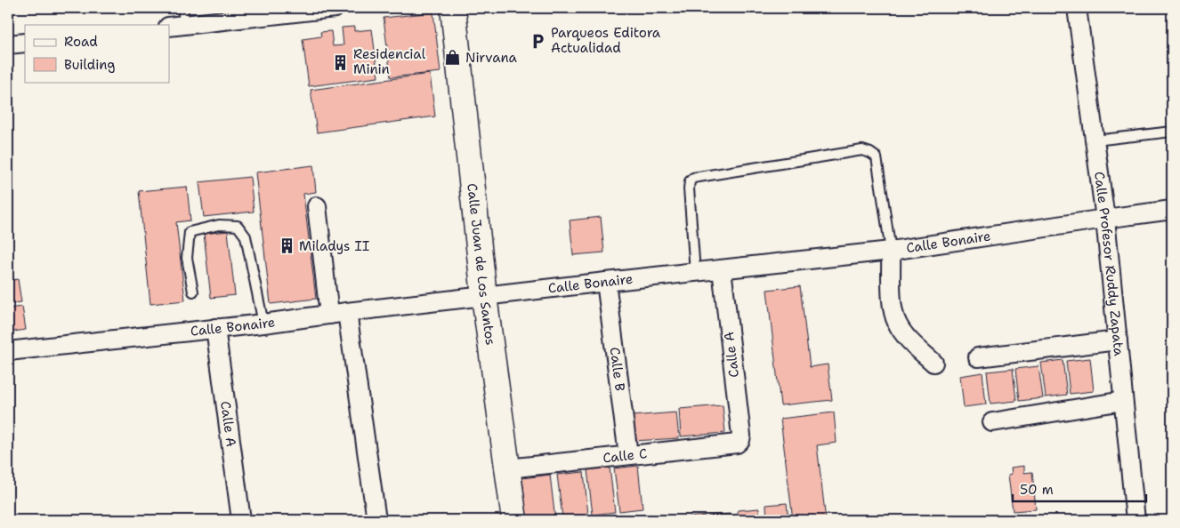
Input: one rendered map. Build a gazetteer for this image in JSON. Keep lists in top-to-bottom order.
{
  "streets": {
    "street": [
      "Calle Bonaire",
      "Calle Juan de Los Santos",
      "Calle Profesor Ruddy Zapata",
      "Calle A",
      "Calle B",
      "Calle C"
    ]
  },
  "crossings": [
    ["Calle Bonaire", "Calle Juan de Los Santos"],
    ["Calle Bonaire", "Calle Profesor Ruddy Zapata"],
    ["Calle Bonaire", "Calle A"],
    ["Calle Bonaire", "Calle B"],
    ["Calle Juan de Los Santos", "Calle C"],
    ["Calle A", "Calle C"],
    ["Calle B", "Calle C"]
  ],
  "places": {
    "parking": ["Parqueos Editora Actualidad"],
    "shop": ["Nirvana"],
    "building": ["Residencial Minin", "Miladys II"]
  },
  "legend": ["Road", "Building"],
  "scale_bar": "50 m"
}
